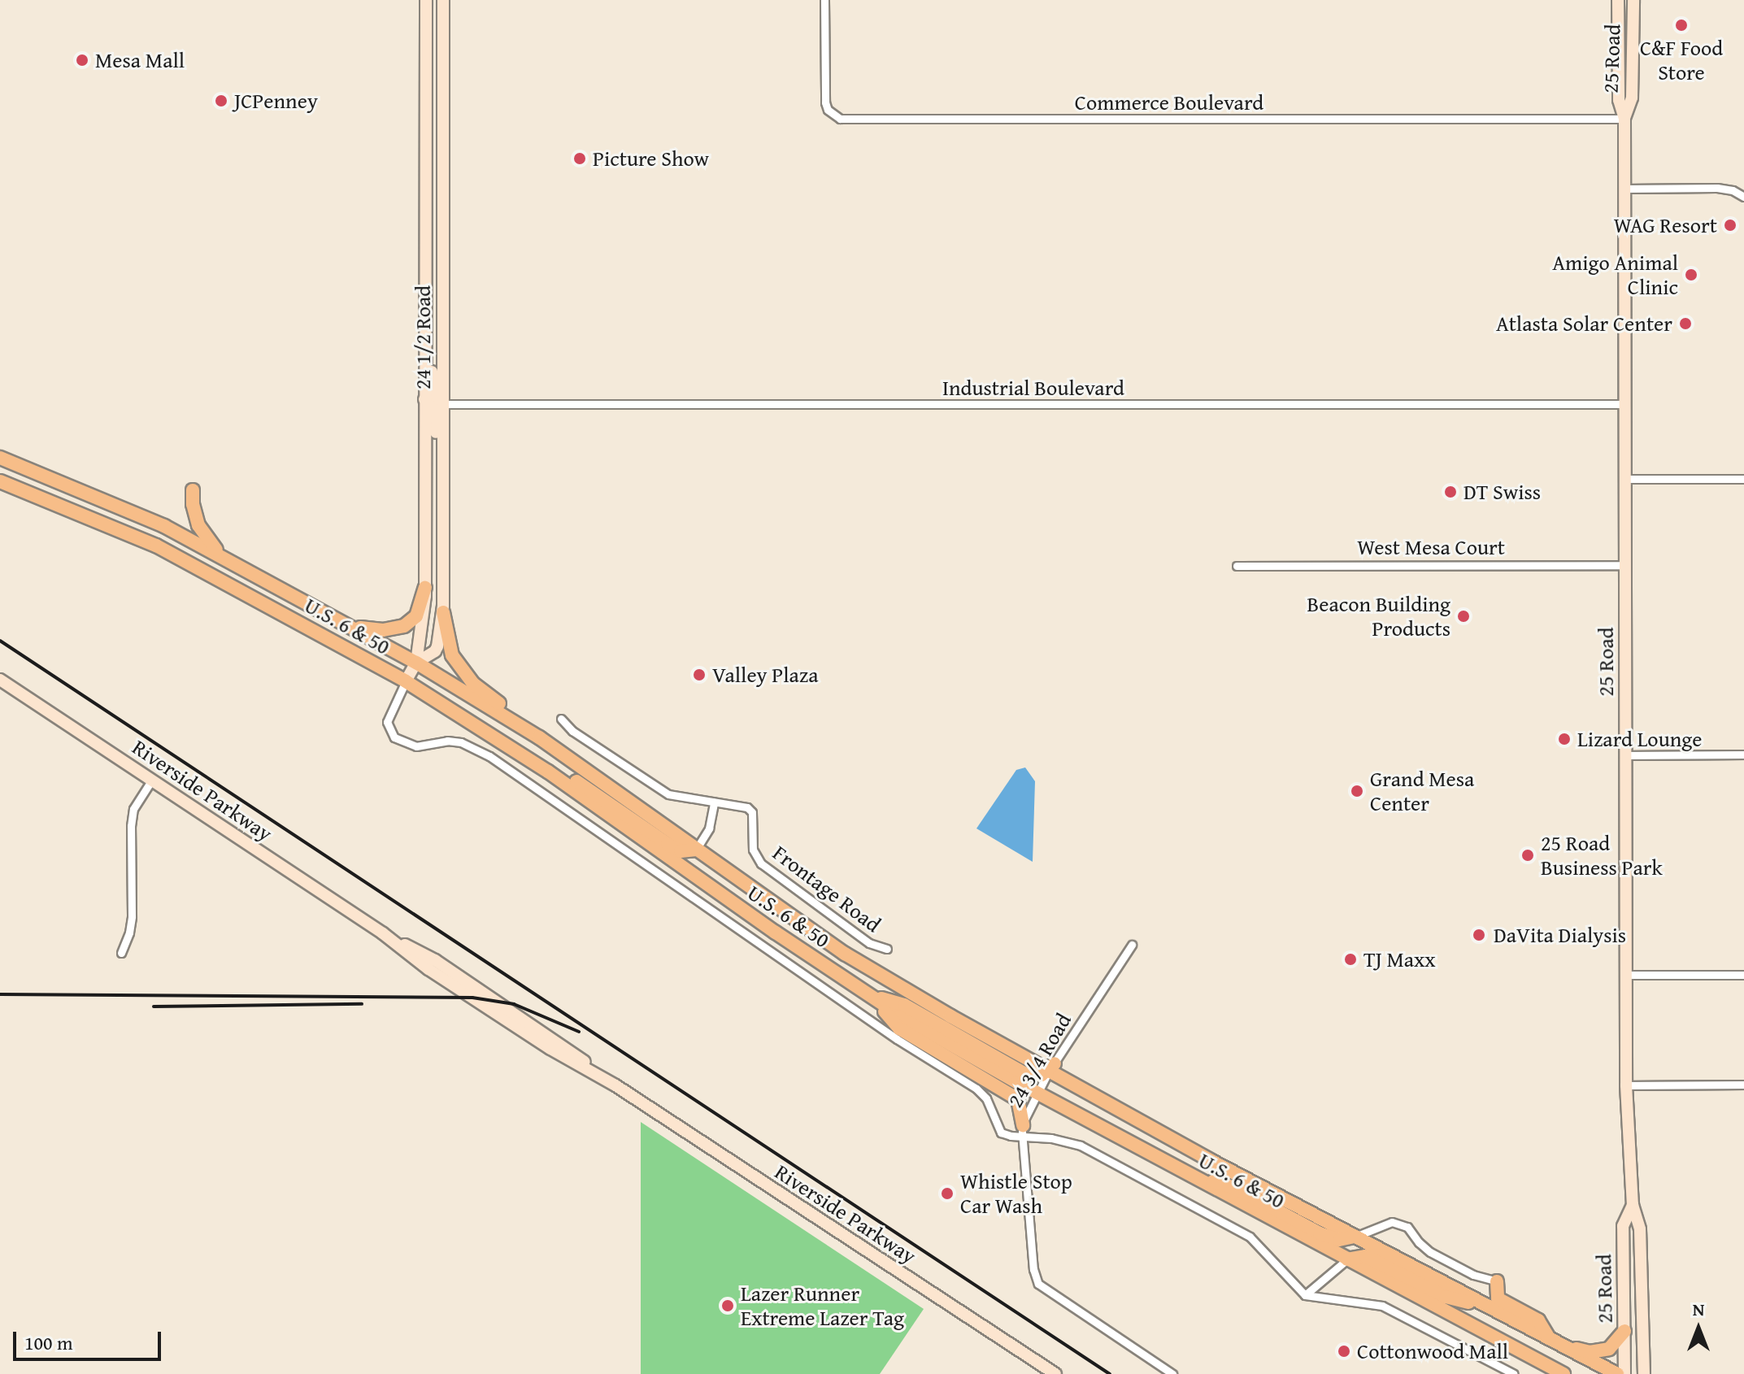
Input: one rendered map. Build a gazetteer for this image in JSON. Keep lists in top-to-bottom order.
{
  "streets": {
    "highway": ["U.S. 6 & 50"],
    "main road": ["25 Road", "24 1/2 Road", "Riverside Parkway"],
    "street": [
      "Commerce Boulevard",
      "Industrial Boulevard",
      "West Mesa Court",
      "Frontage Road",
      "24 3/4 Road"
    ]
  },
  "crossings": [
    ["25 Road", "Commerce Boulevard"],
    ["25 Road", "Industrial Boulevard"],
    ["25 Road", "West Mesa Court"],
    ["24 1/2 Road", "Industrial Boulevard"],
    ["24 1/2 Road", "U.S. 6 & 50"],
    ["U.S. 6 & 50", "24 3/4 Road"]
  ],
  "places": [
    "C&F Food Store",
    "Mesa Mall",
    "JCPenney",
    "Picture Show",
    "WAG Resort",
    "Amigo Animal Clinic",
    "Atlasta Solar Center",
    "DT Swiss",
    "Beacon Building Products",
    "Valley Plaza",
    "Lizard Lounge",
    "Grand Mesa Center",
    "25 Road Business Park",
    "DaVita Dialysis",
    "TJ Maxx",
    "Whistle Stop Car Wash",
    "Lazer Runner Extreme Lazer Tag",
    "Cottonwood Mall"
  ],
  "scale_bar": "100 m",
  "north": "top"
}
